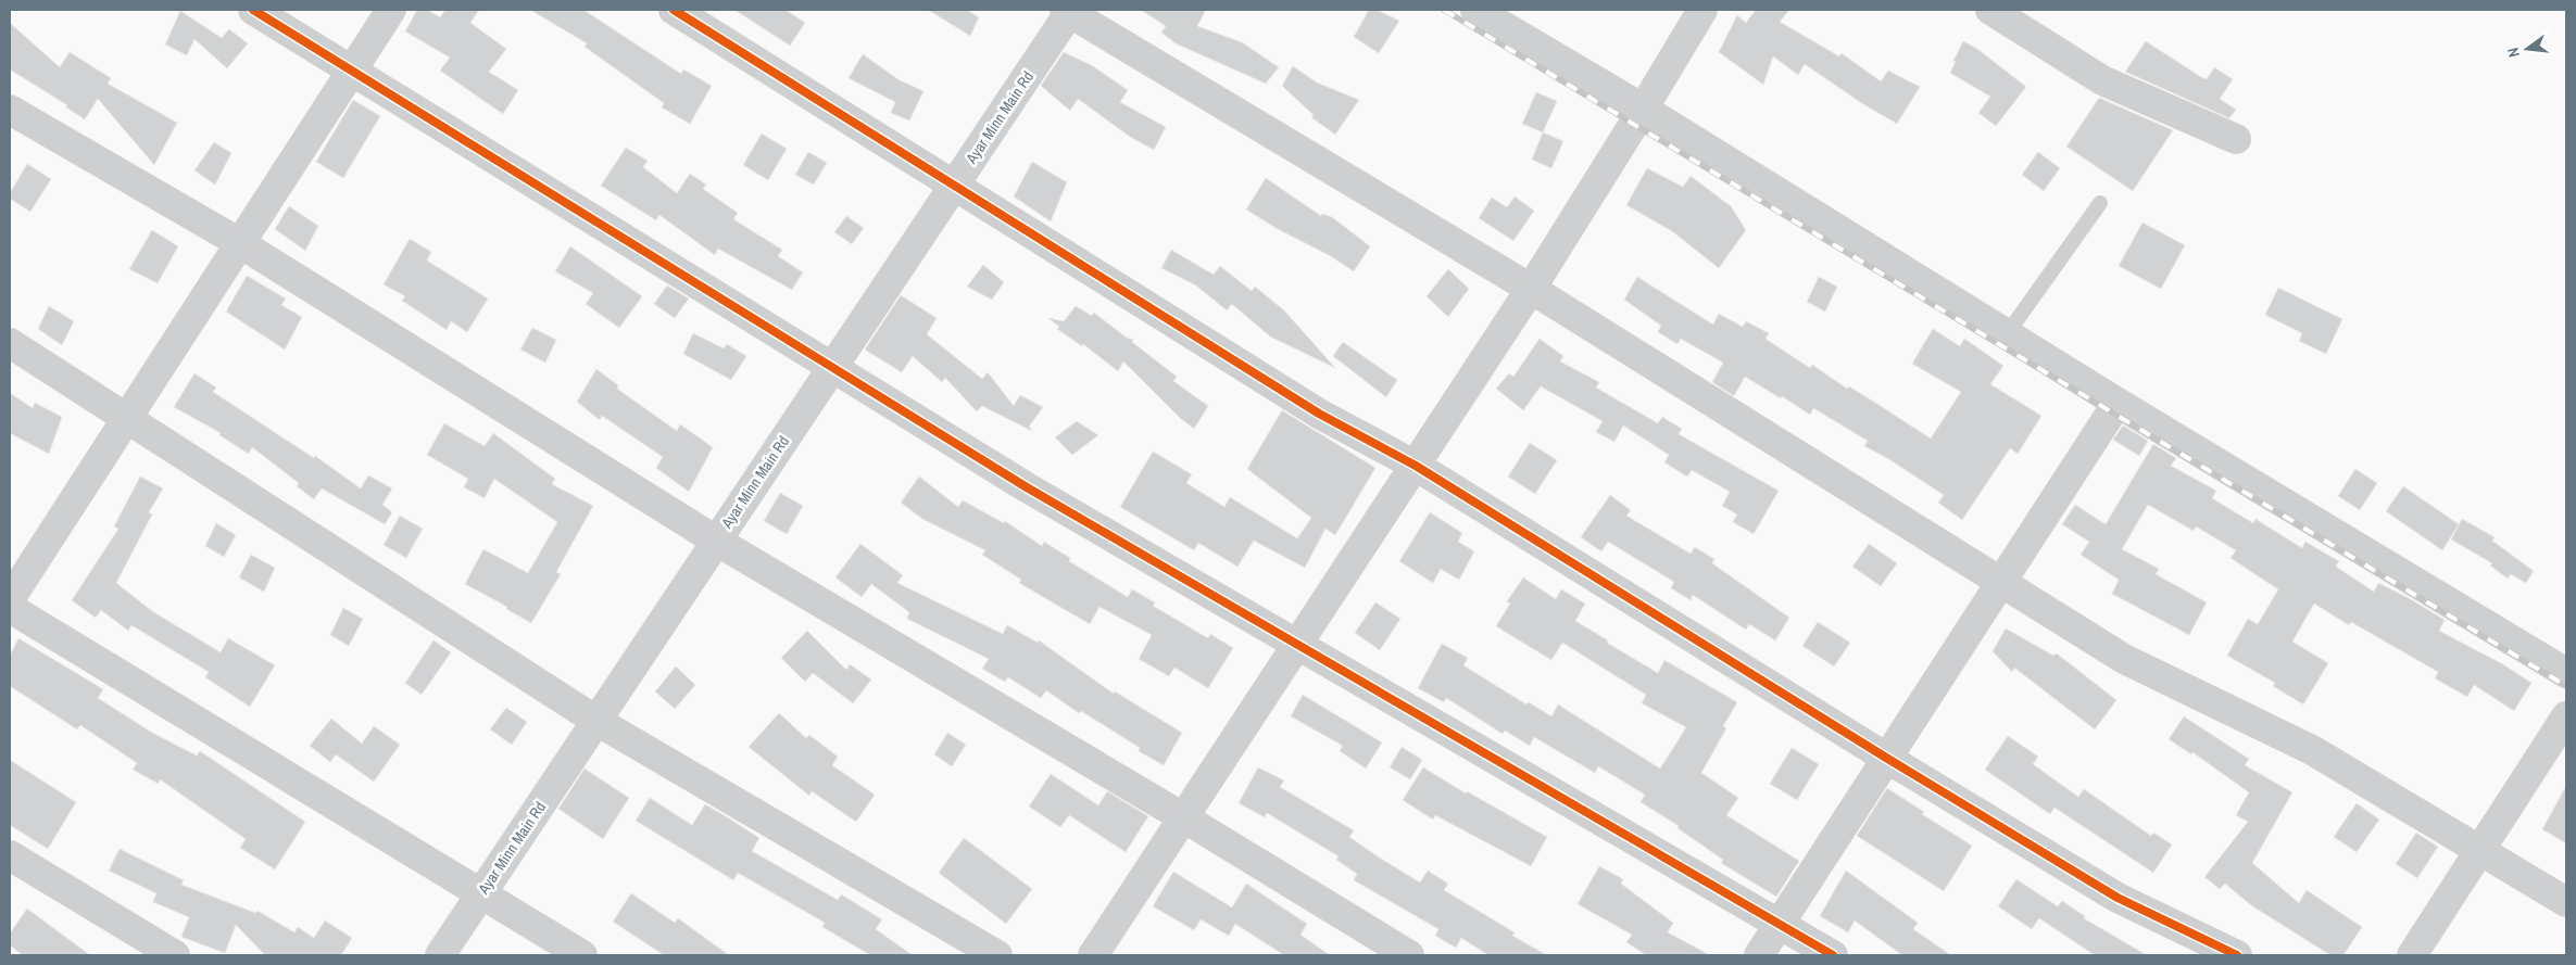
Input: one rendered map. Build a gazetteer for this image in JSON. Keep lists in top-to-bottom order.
{
  "streets": {
    "street": ["Ayar Minn Main Rd"]
  },
  "north": "left"
}
